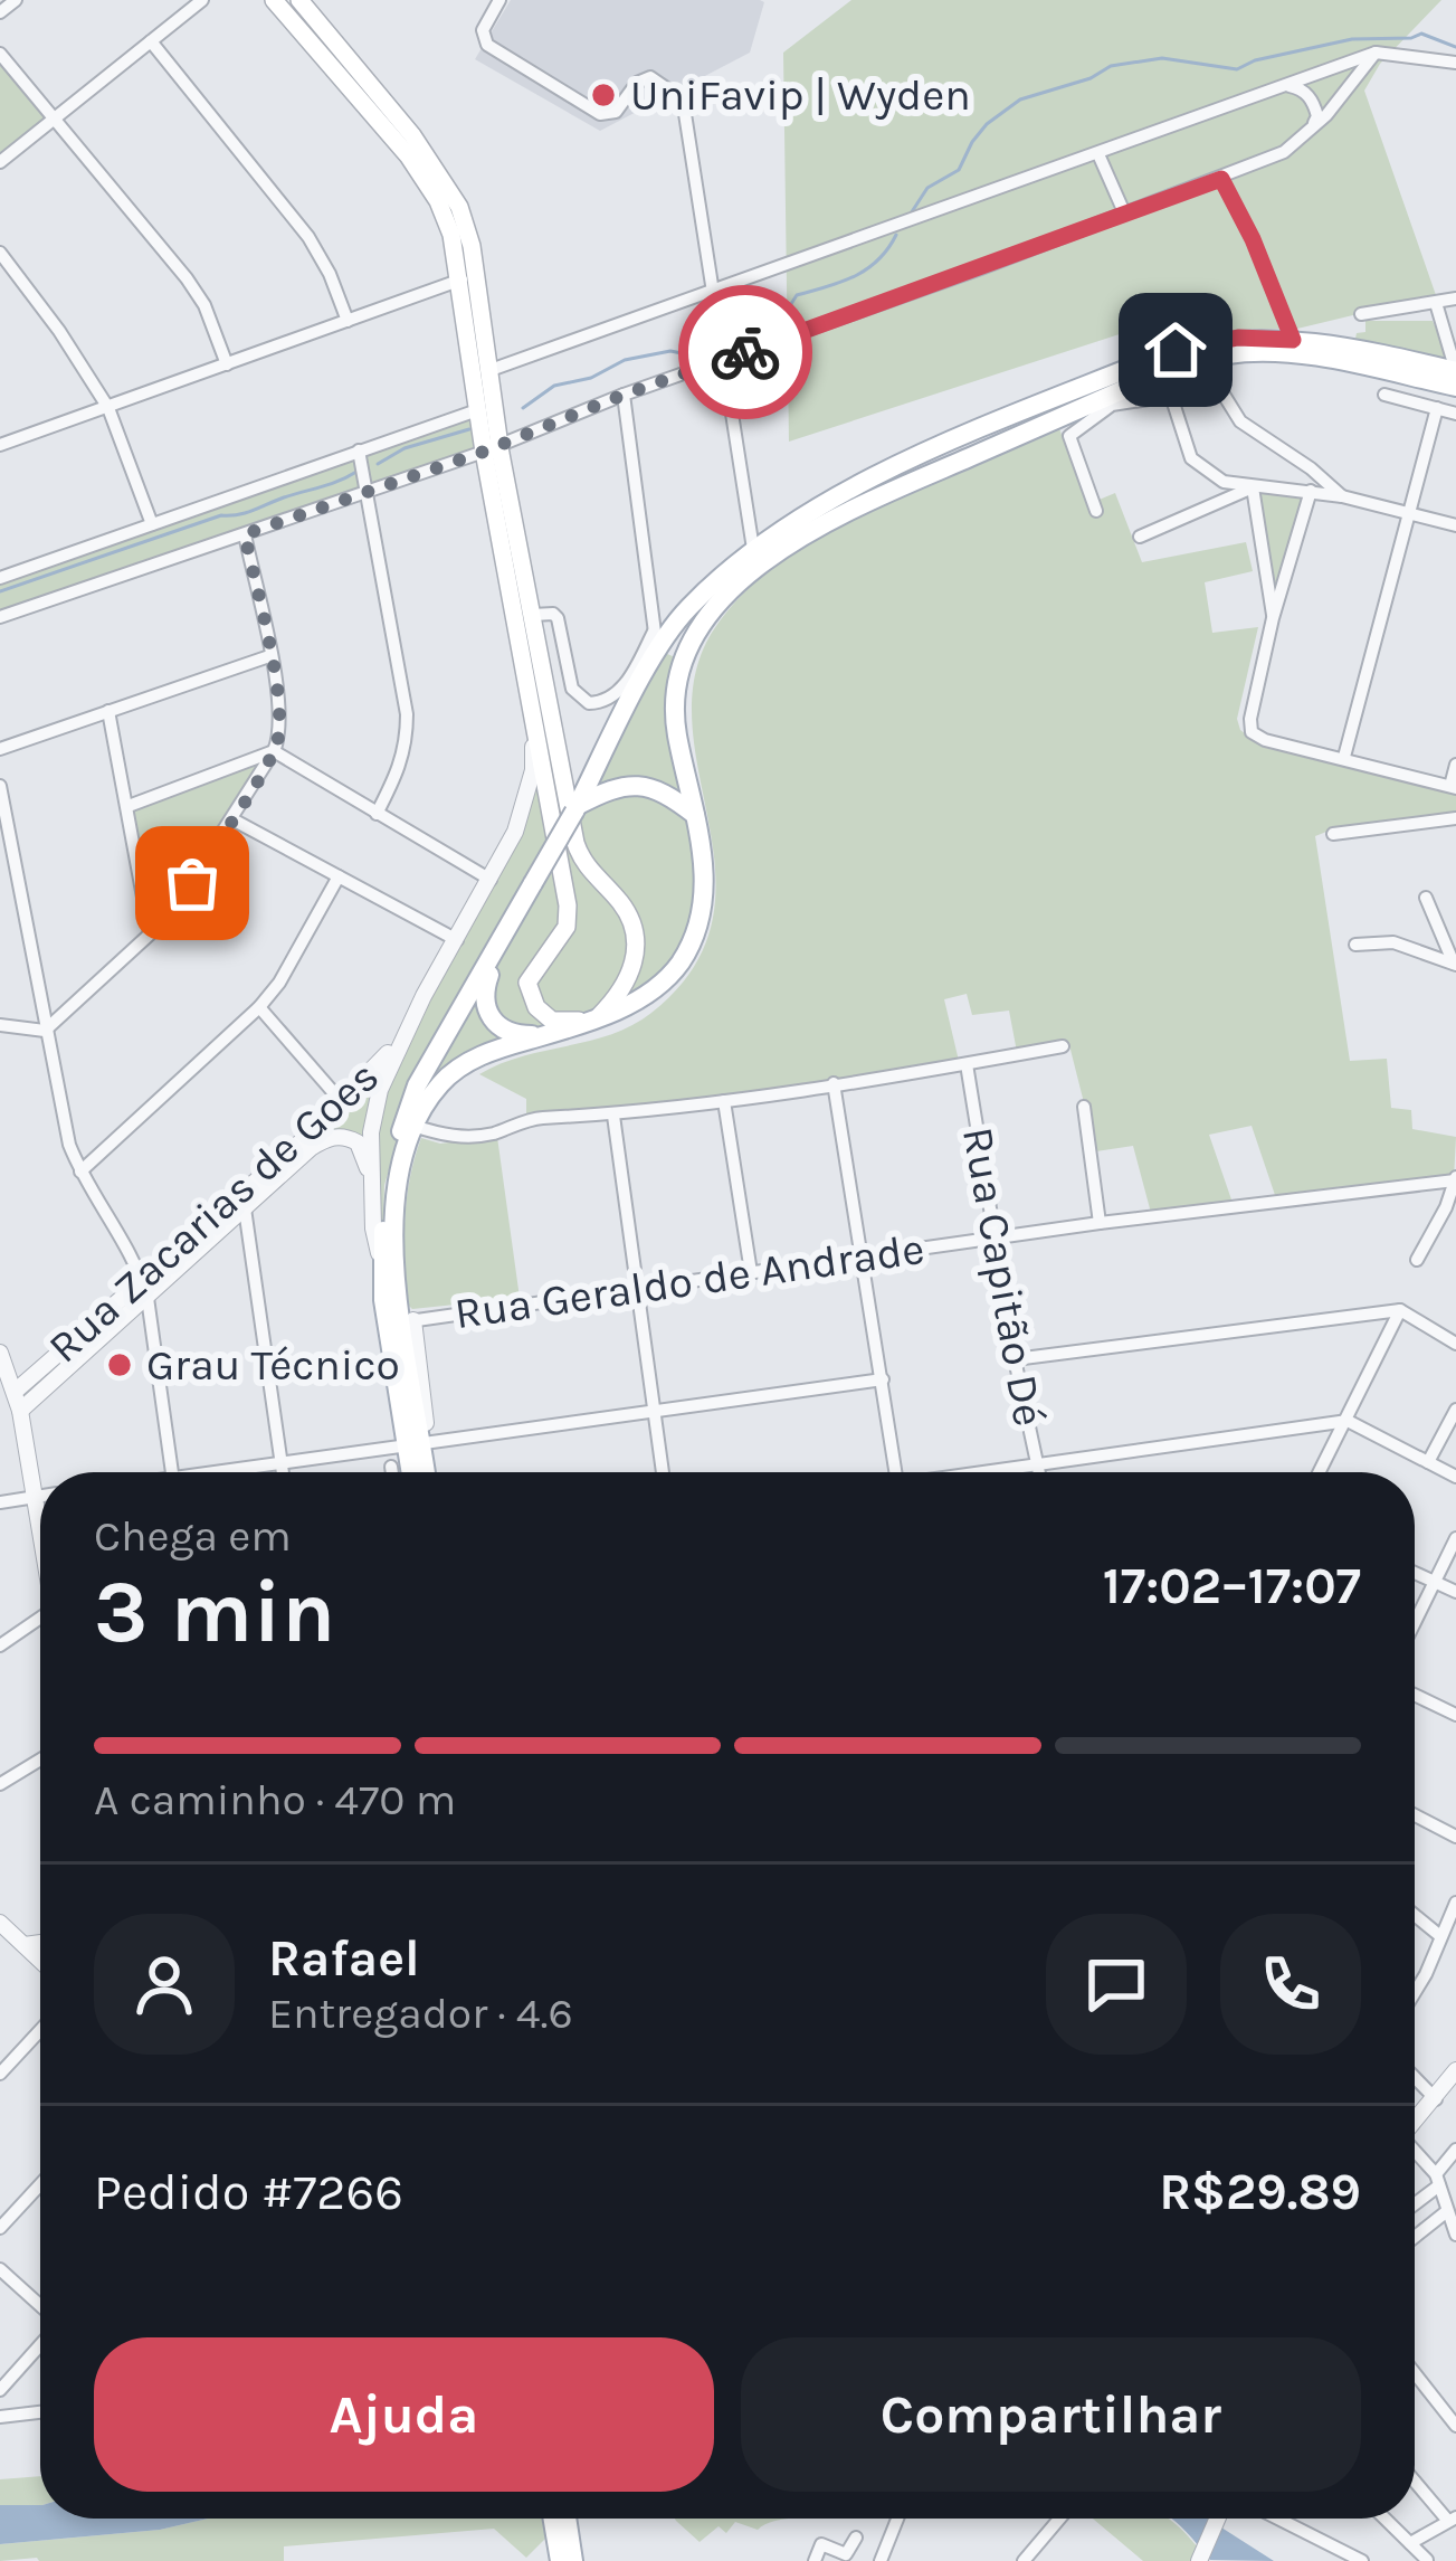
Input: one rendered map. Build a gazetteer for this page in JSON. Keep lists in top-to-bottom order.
{
  "streets": {
    "street": ["Rua Zacarias de Goes", "Rua Capitão Dé", "Rua Geraldo de Andrade"]
  },
  "crossings": [
    ["Rua Capitão Dé", "Rua Geraldo de Andrade"]
  ],
  "places": ["UniFavip | Wyden", "Grau Técnico"],
  "page": {
    "heading": ["3 min", "Chega em", "17:02–17:07"],
    "panel": [
      "Rafael",
      "Entregador · 4.6",
      "Pedido #7266",
      "R$29.89"
    ],
    "bar": "A caminho · 470 m",
    "buttons": ["Ajuda", "Compartilhar"]
  }
}
